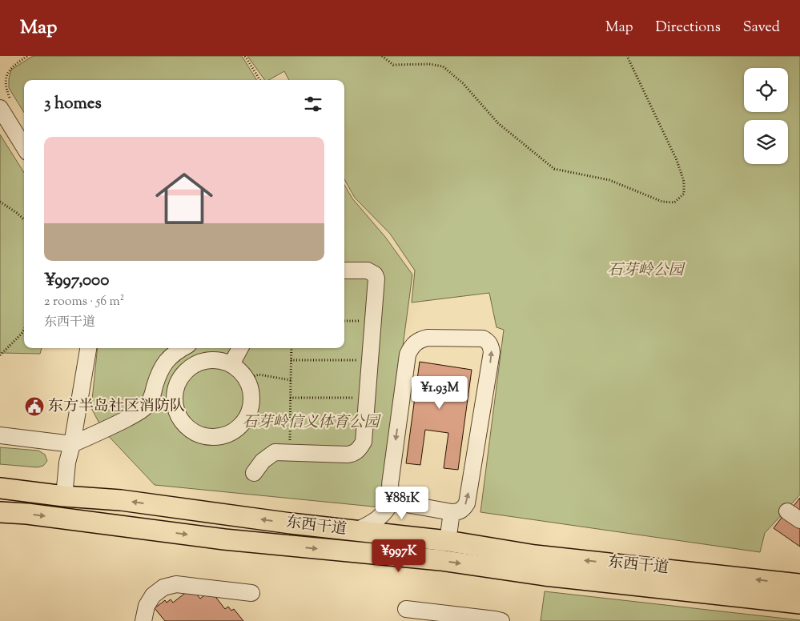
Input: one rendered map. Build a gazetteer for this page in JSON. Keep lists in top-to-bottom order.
{
  "streets": {
    "main road": ["东西干道"]
  },
  "parks": ["石芽岭公园", "石芽岭信义体育公园"],
  "places": {
    "public building": ["东方半岛社区消防队"]
  },
  "page": {
    "header": "Map",
    "nav": ["Map", "Directions", "Saved"],
    "heading": "3 homes",
    "list": [
      {
        "name": "¥997,000",
        "note": "2 rooms · 56 m² · 东西干道"
      }
    ],
    "price": ["¥1.93M", "¥881K", "¥997K"]
  }
}
